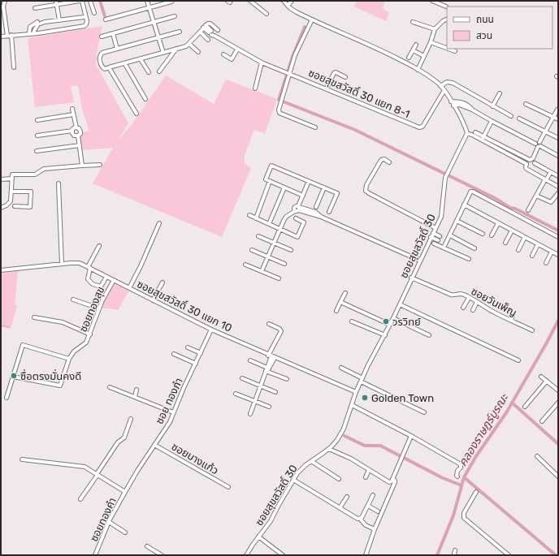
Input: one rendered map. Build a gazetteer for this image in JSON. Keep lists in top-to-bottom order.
{
  "streets": {
    "street": [
      "ซอยสุขสวัสดิ์ 30 แยก 8-1",
      "ซอยสุขสวัสดิ์ 30",
      "ซอยวันเพ็ญ",
      "ซอยสุขสวัสดิ์ 30 แยก 10",
      "ซอยทองสุข",
      "ซอย ทองภํา",
      "ซอยบางแก้ว",
      "ซอยทองคำ"
    ]
  },
  "crossings": [
    ["ซอยสุขสวัสดิ์ 30", "ซอยวันเพ็ญ"],
    ["ซอยสุขสวัสดิ์ 30", "ซอยสุขสวัสดิ์ 30 แยก 10"],
    ["ซอยสุขสวัสดิ์ 30 แยก 10", "ซอยทองสุข"],
    ["ซอยสุขสวัสดิ์ 30 แยก 10", "ซอย ทองภํา"],
    ["ซอย ทองภํา", "ซอยบางแก้ว"],
    ["ซอย ทองภํา", "ซอยทองคำ"]
  ],
  "water": ["คลองราษฎร์บูรณะ"],
  "places": ["วรวิทย์", "ซื่อตรงมั่นคงดี", "Golden Town"],
  "legend": ["ถนน", "สวน"]
}
